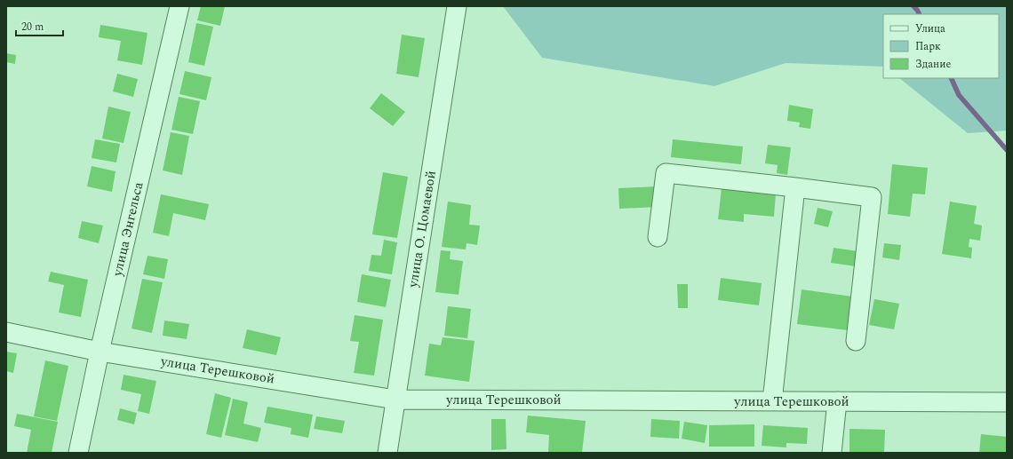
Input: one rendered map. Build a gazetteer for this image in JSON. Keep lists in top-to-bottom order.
{
  "streets": {
    "street": ["улица Энгельса", "улица О. Цомаевой", "улица Терешковой"]
  },
  "crossings": [
    ["улица Энгельса", "улица Терешковой"],
    ["улица О. Цомаевой", "улица Терешковой"]
  ],
  "legend": ["Улица", "Парк", "Здание"],
  "scale_bar": "20 m"
}
